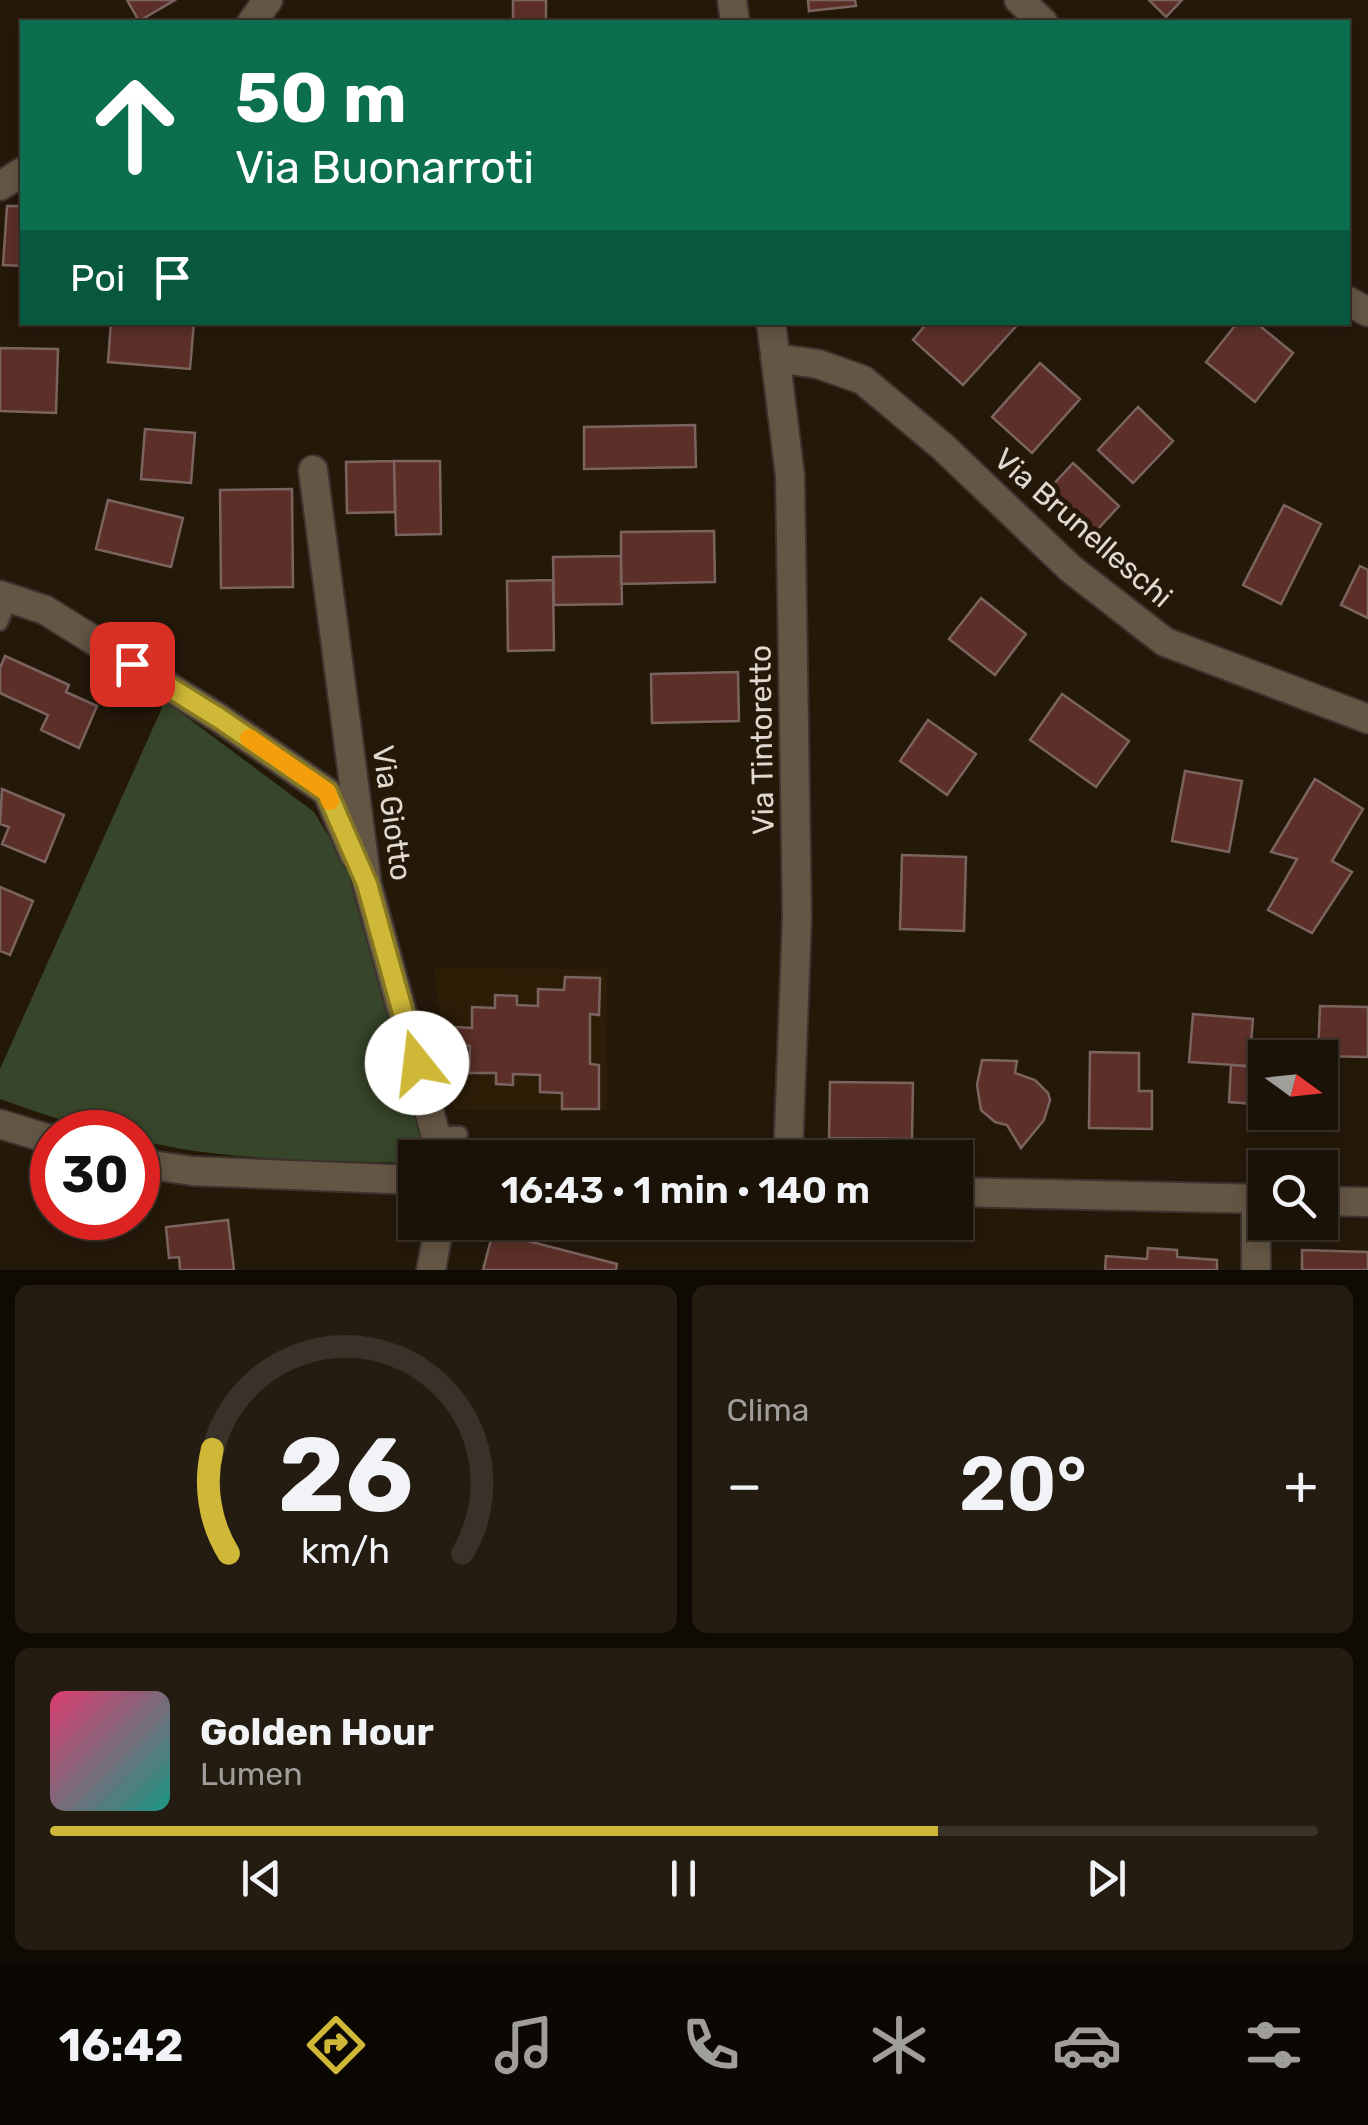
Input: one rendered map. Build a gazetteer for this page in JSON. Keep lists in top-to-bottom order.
{
  "streets": {
    "street": ["Via Brunelleschi", "Via Tintoretto", "Via Giotto"]
  },
  "crossings": [
    ["Via Brunelleschi", "Via Tintoretto"]
  ],
  "north": "right",
  "page": {
    "turn": ["50 m", "Via Buonarroti"],
    "then": "Poi",
    "limit": "30",
    "trip": "16:43 · 1 min · 140 m",
    "tile": "Clima",
    "heat": ["−", "20°", "+"],
    "song": ["Golden Hour", "Lumen"],
    "tabs": "16:42",
    "gauge": ["26", "km/h"]
  }
}
